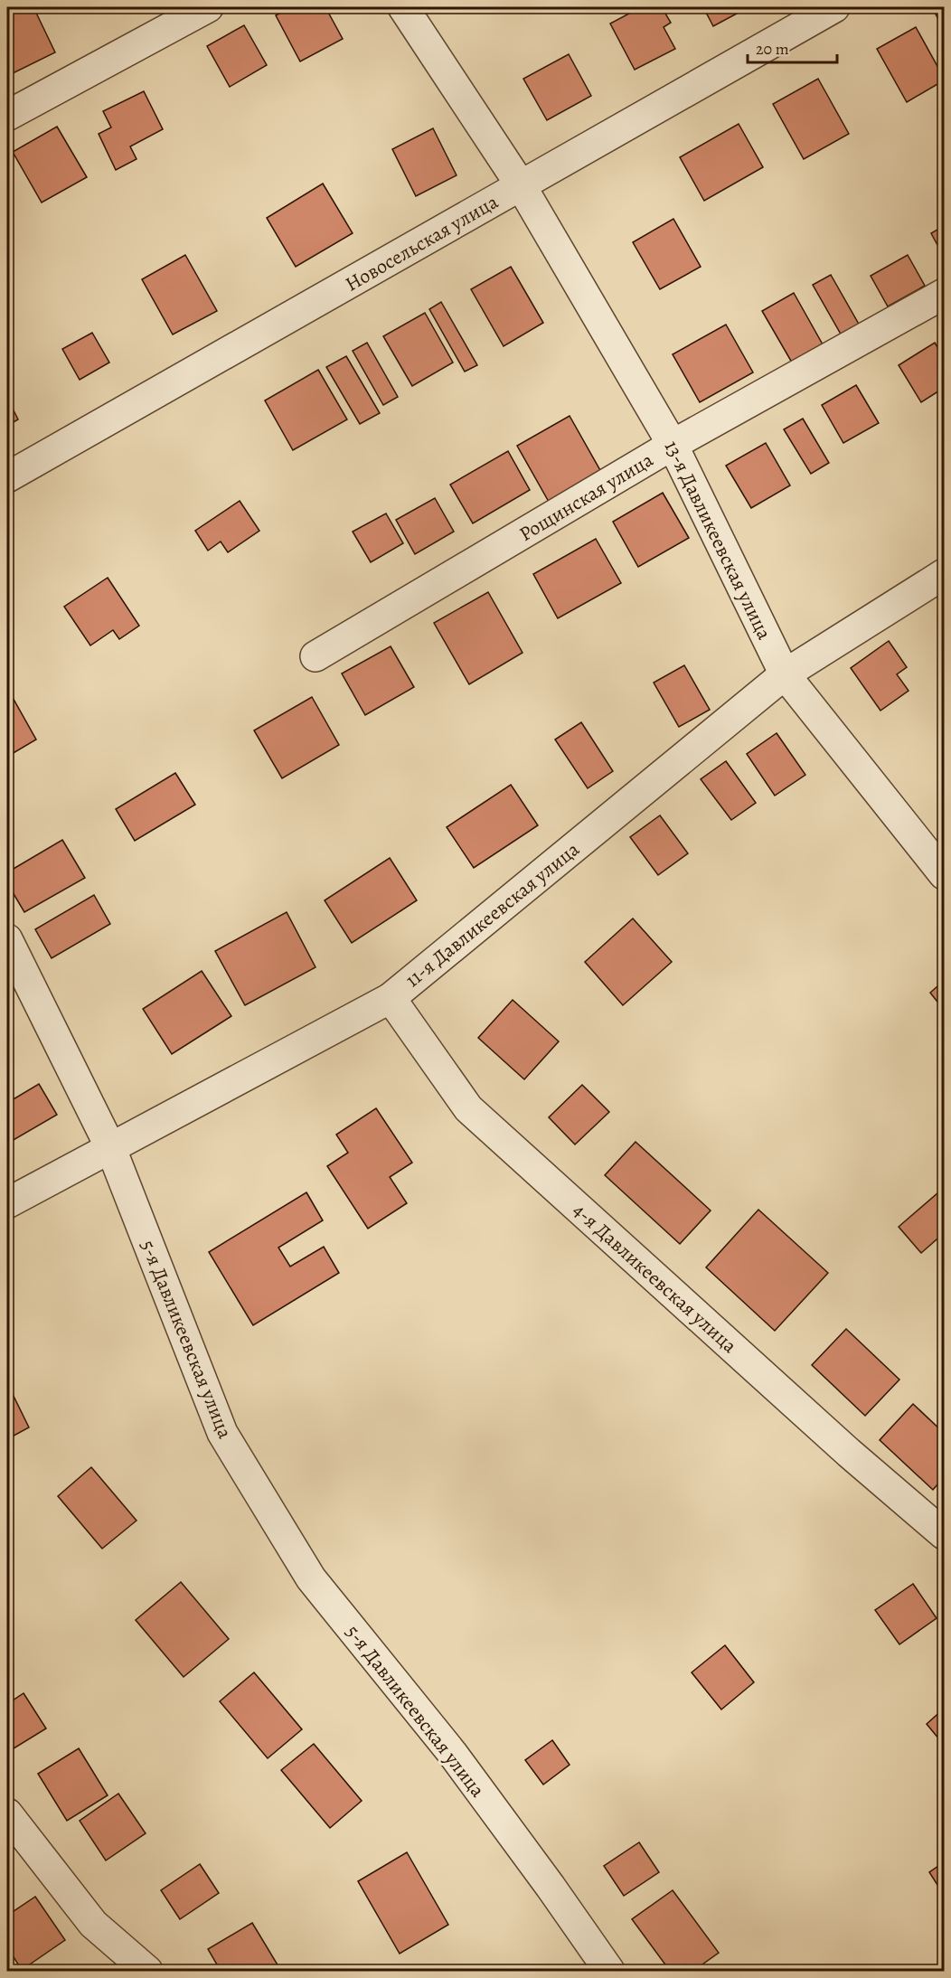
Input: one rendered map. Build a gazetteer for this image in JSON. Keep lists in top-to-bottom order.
{
  "streets": {
    "street": [
      "Новосельская улица",
      "Рощинская улица",
      "13-я Давликеевская улица",
      "11-я Давликеевская улица",
      "4-я Давликеевская улица",
      "5-я Давликеевская улица"
    ]
  },
  "crossings": [
    ["Новосельская улица", "13-я Давликеевская улица"],
    ["Рощинская улица", "13-я Давликеевская улица"],
    ["13-я Давликеевская улица", "11-я Давликеевская улица"],
    ["11-я Давликеевская улица", "4-я Давликеевская улица"],
    ["11-я Давликеевская улица", "5-я Давликеевская улица"]
  ],
  "scale_bar": "20 m"
}
